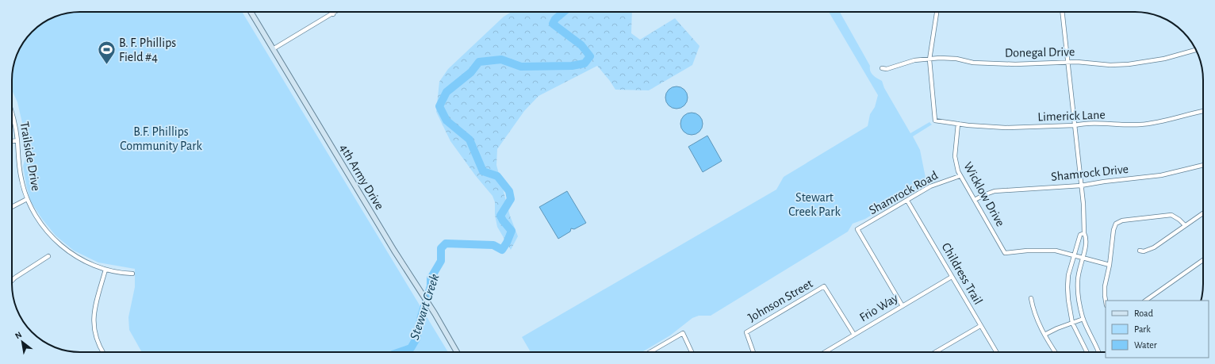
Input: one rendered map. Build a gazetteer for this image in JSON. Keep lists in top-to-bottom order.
{
  "streets": {
    "street": [
      "Donegal Drive",
      "Limerick Lane",
      "Trailside Drive",
      "Shamrock Drive",
      "4th Army Drive",
      "Shamrock Road",
      "Wicklow Drive",
      "Childress Trail",
      "Johnson Street",
      "Frio Way"
    ]
  },
  "crossings": [
    ["Donegal Drive", "Limerick Lane"],
    ["Limerick Lane", "Wicklow Drive"],
    ["Shamrock Drive", "Wicklow Drive"],
    ["Shamrock Road", "Wicklow Drive"],
    ["Shamrock Road", "Childress Trail"],
    ["Shamrock Road", "Frio Way"],
    ["Childress Trail", "Frio Way"],
    ["Johnson Street", "Frio Way"]
  ],
  "water": ["Stewart Creek"],
  "parks": ["B.F. Phillips Community Park", "Stewart Creek Park"],
  "places": {
    "sports": ["B. F. Phillips Field #4"]
  },
  "legend": ["Road", "Park", "Water"],
  "north": "top left"
}
